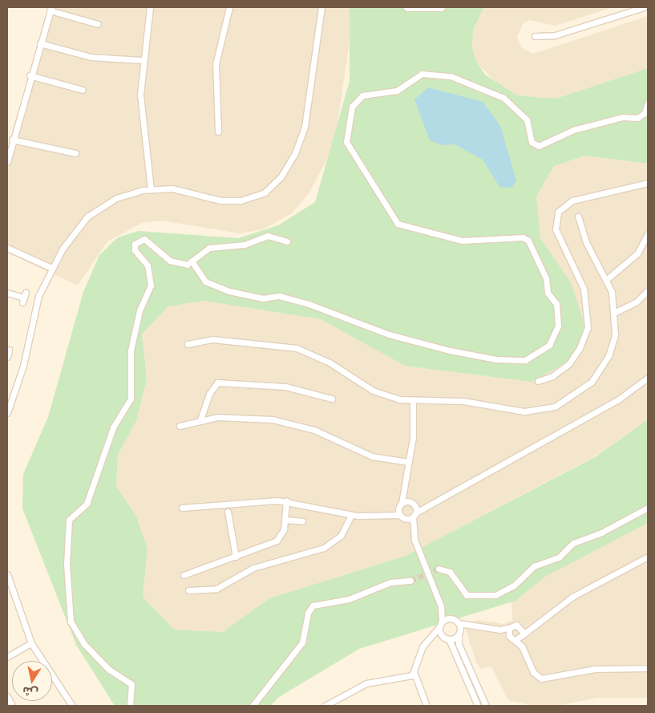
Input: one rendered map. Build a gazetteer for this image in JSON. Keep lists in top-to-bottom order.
{
  "north": "bottom"
}
